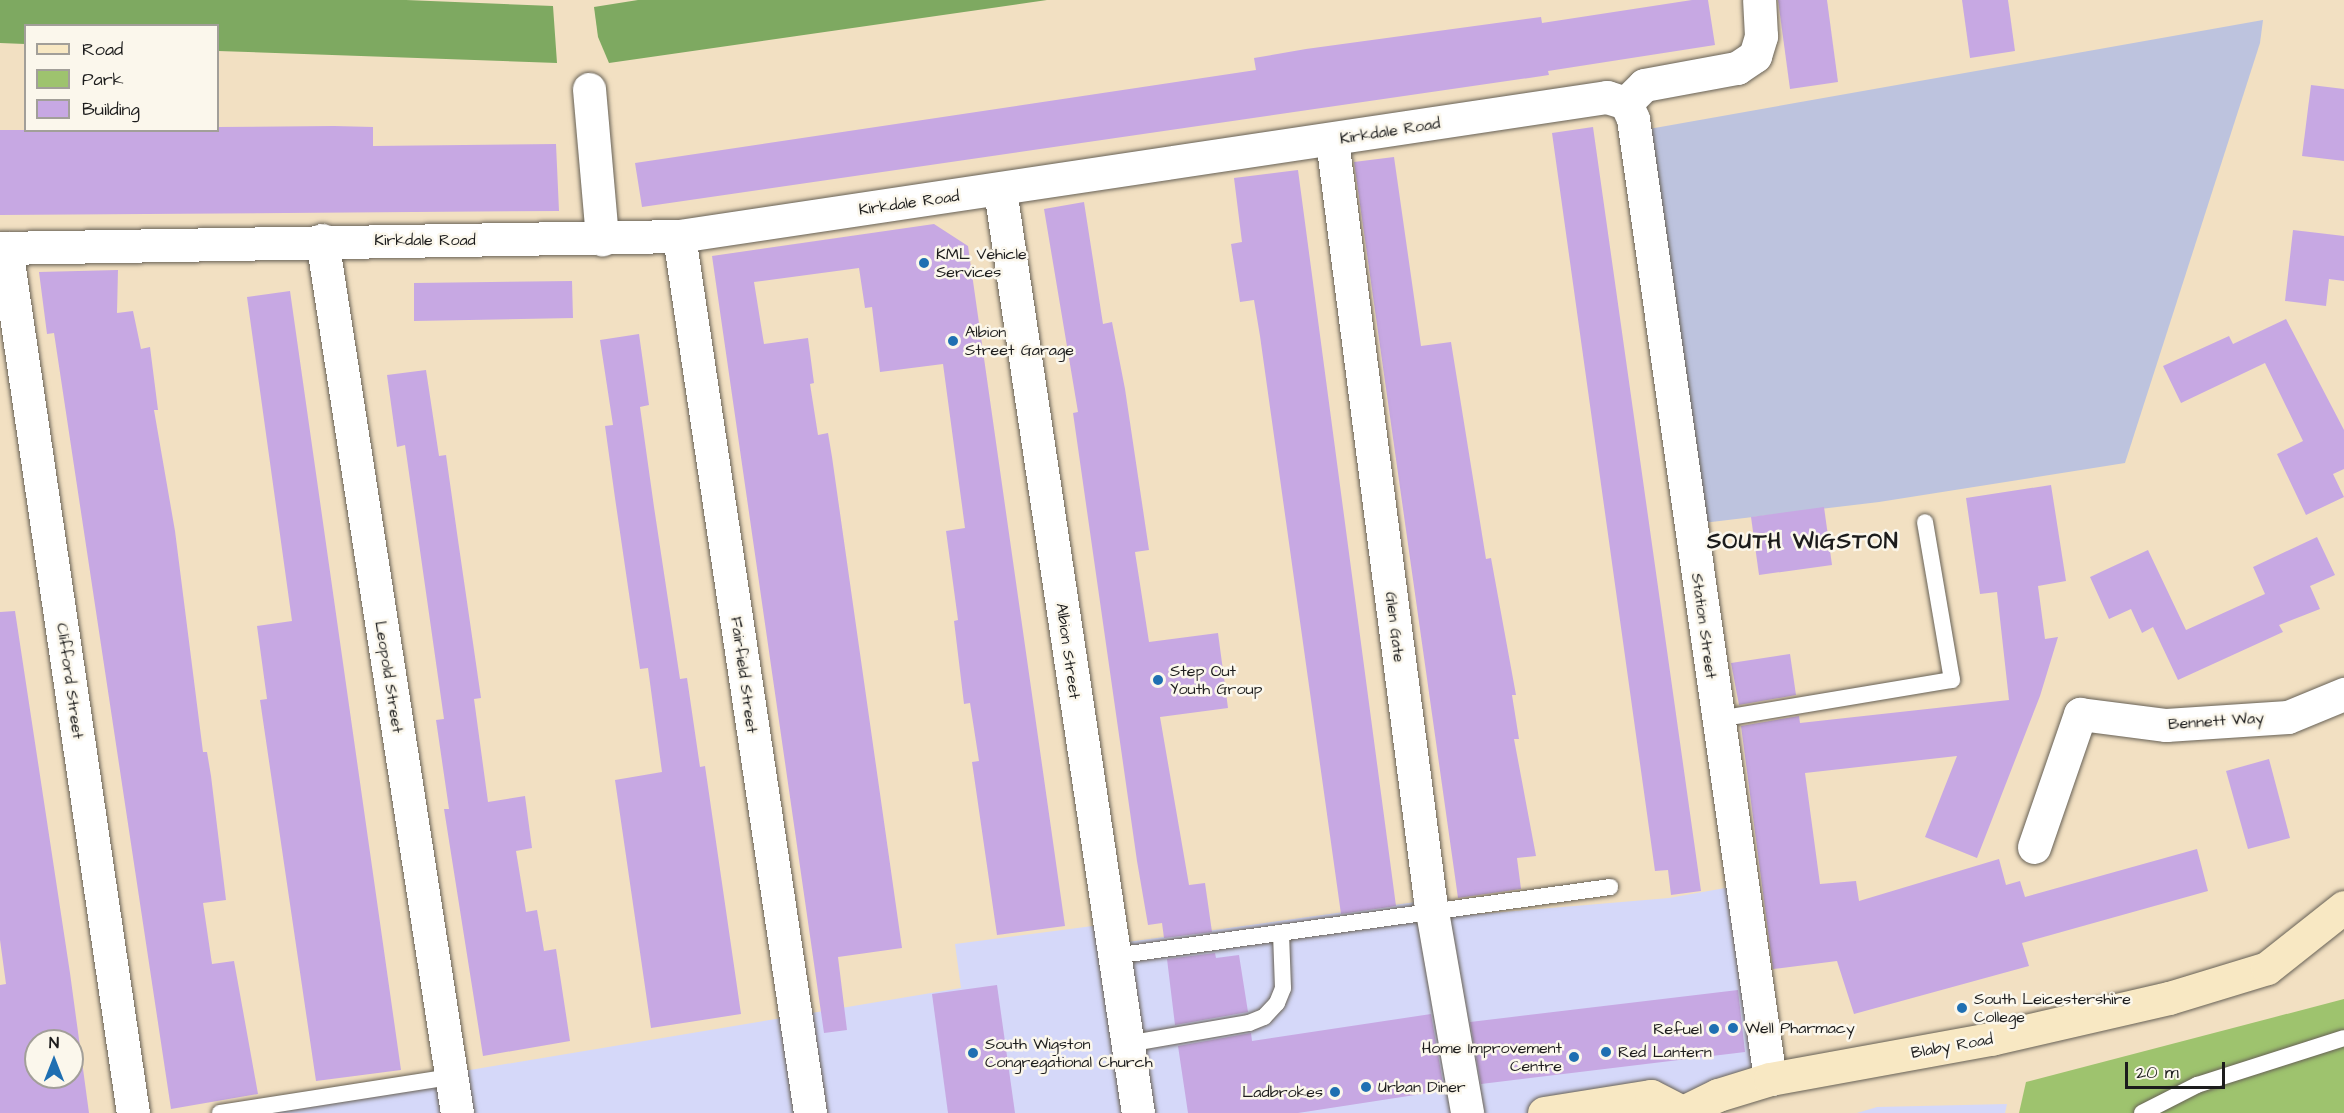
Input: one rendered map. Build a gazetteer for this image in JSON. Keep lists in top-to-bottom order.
{
  "streets": {
    "main road": ["Blaby Road"],
    "street": [
      "Kirkdale Road",
      "Station Street",
      "Glen Gate",
      "Albion Street",
      "Fairfield Street",
      "Leopold Street",
      "Clifford Street",
      "Bennett Way"
    ]
  },
  "crossings": [
    ["Kirkdale Road", "Station Street"],
    ["Kirkdale Road", "Glen Gate"],
    ["Kirkdale Road", "Albion Street"],
    ["Kirkdale Road", "Fairfield Street"],
    ["Kirkdale Road", "Leopold Street"],
    ["Kirkdale Road", "Clifford Street"],
    ["Station Street", "Blaby Road"]
  ],
  "districts": ["SOUTH WIGSTON"],
  "places": [
    "KML Vehicle Services",
    "Albion Street Garage",
    "Step Out Youth Group",
    "South Leicestershire College",
    "Well Pharmacy",
    "Refuel",
    "Red Lantern",
    "South Wigston Congregational Church",
    "Home Improvement Centre",
    "Urban Diner",
    "Ladbrokes"
  ],
  "legend": ["Road", "Park", "Building"],
  "scale_bar": "20 m",
  "north": "top"
}
